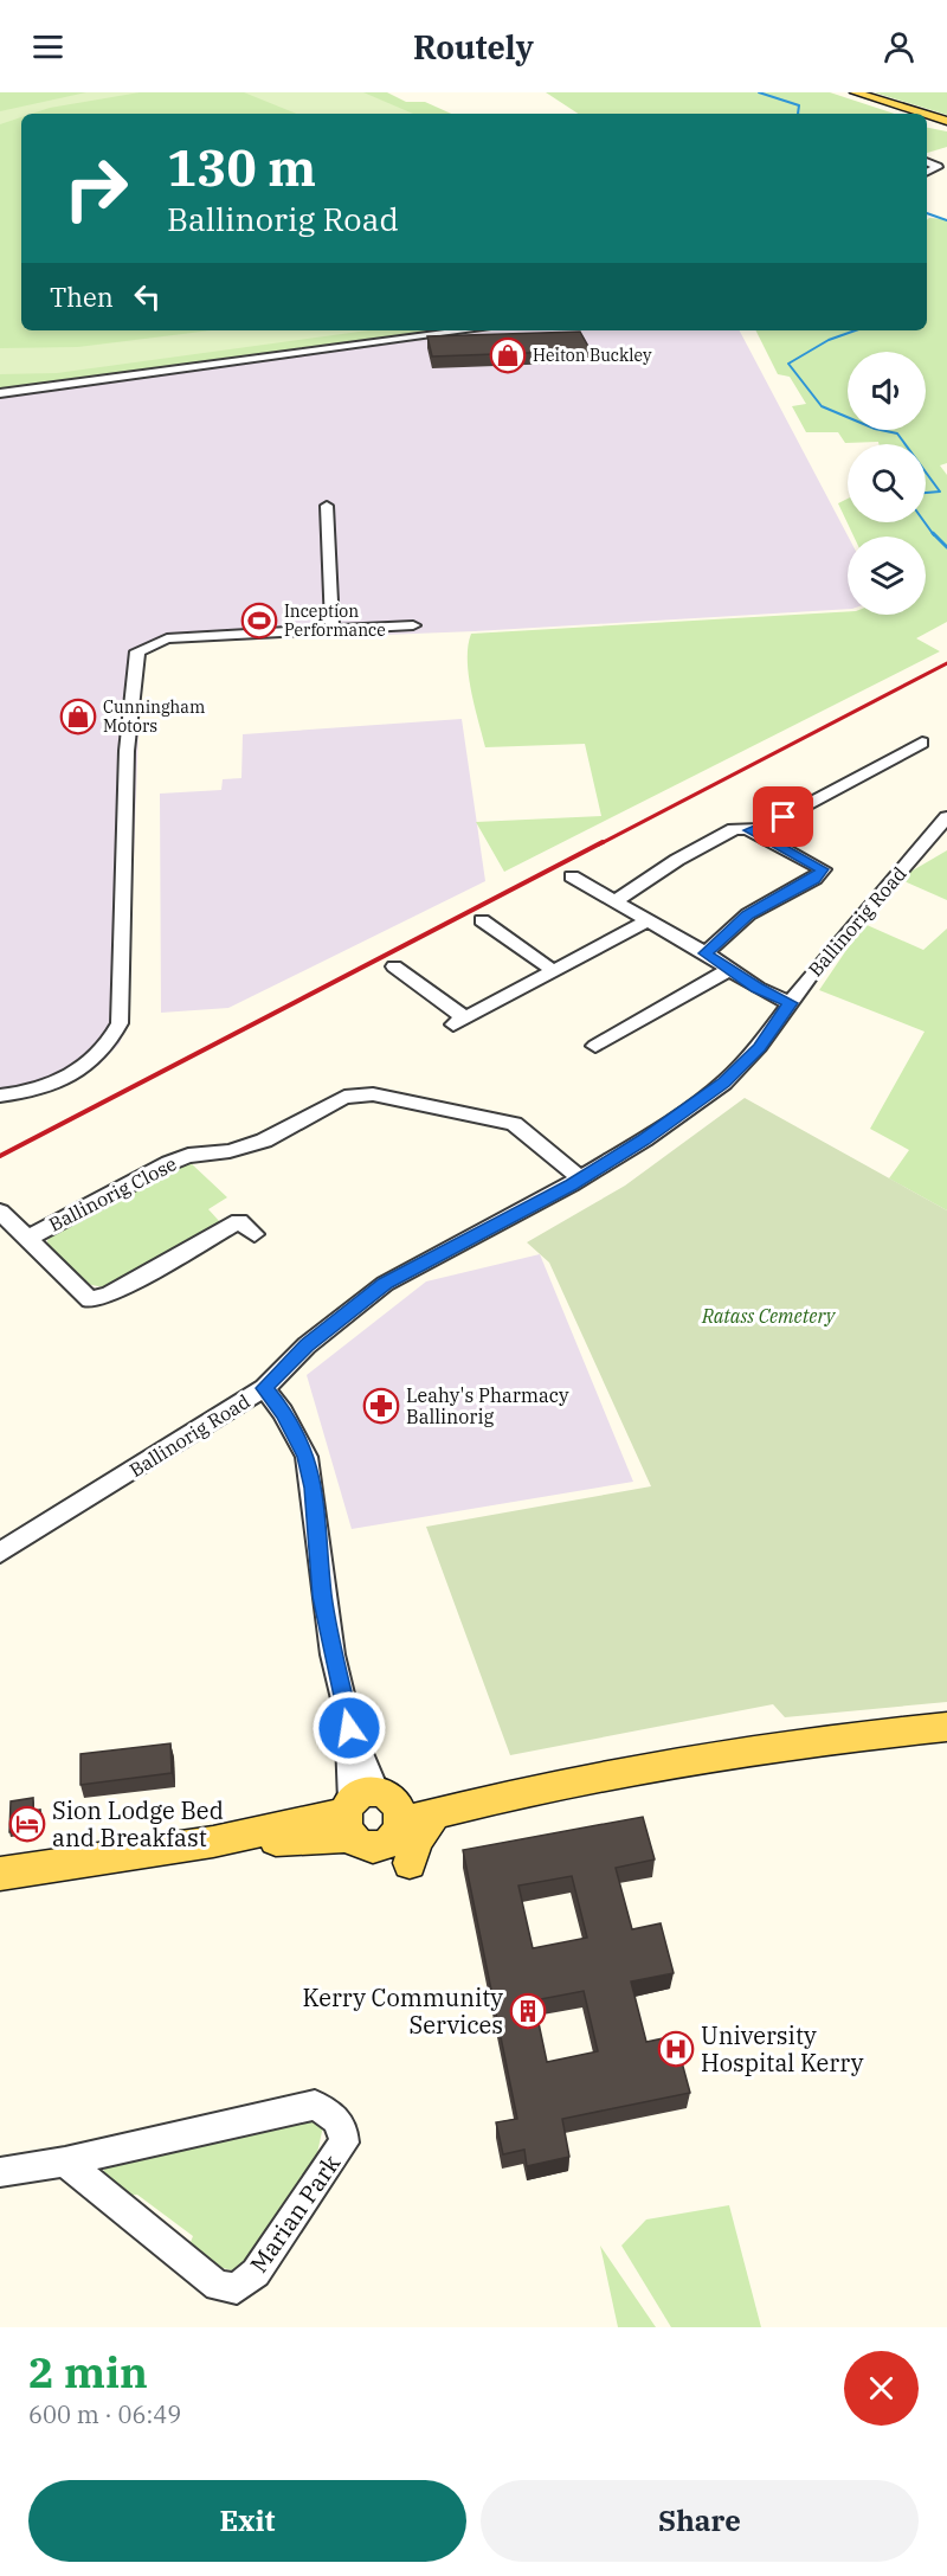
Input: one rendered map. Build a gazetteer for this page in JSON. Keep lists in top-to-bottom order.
{
  "streets": {
    "street": ["Ballinorig Road", "Ballinorig Close", "Marian Park"]
  },
  "crossings": [
    ["Ballinorig Road", "Ballinorig Close"]
  ],
  "parks": ["Ratass Cemetery"],
  "places": {
    "shop": ["Heiton Buckley", "Cunningham Motors"],
    "sports": ["Inception Performance"],
    "pharmacy": ["Leahy's Pharmacy Ballinorig"],
    "hotel": ["Sion Lodge Bed and Breakfast"],
    "building": ["Kerry Community Services"],
    "hospital": ["University Hospital Kerry"]
  },
  "page": {
    "header": "Routely",
    "turn": ["130 m", "Ballinorig Road"],
    "then": "Then",
    "heading": ["2 min", "600 m · 06:49"],
    "buttons": ["Exit", "Share"]
  }
}
